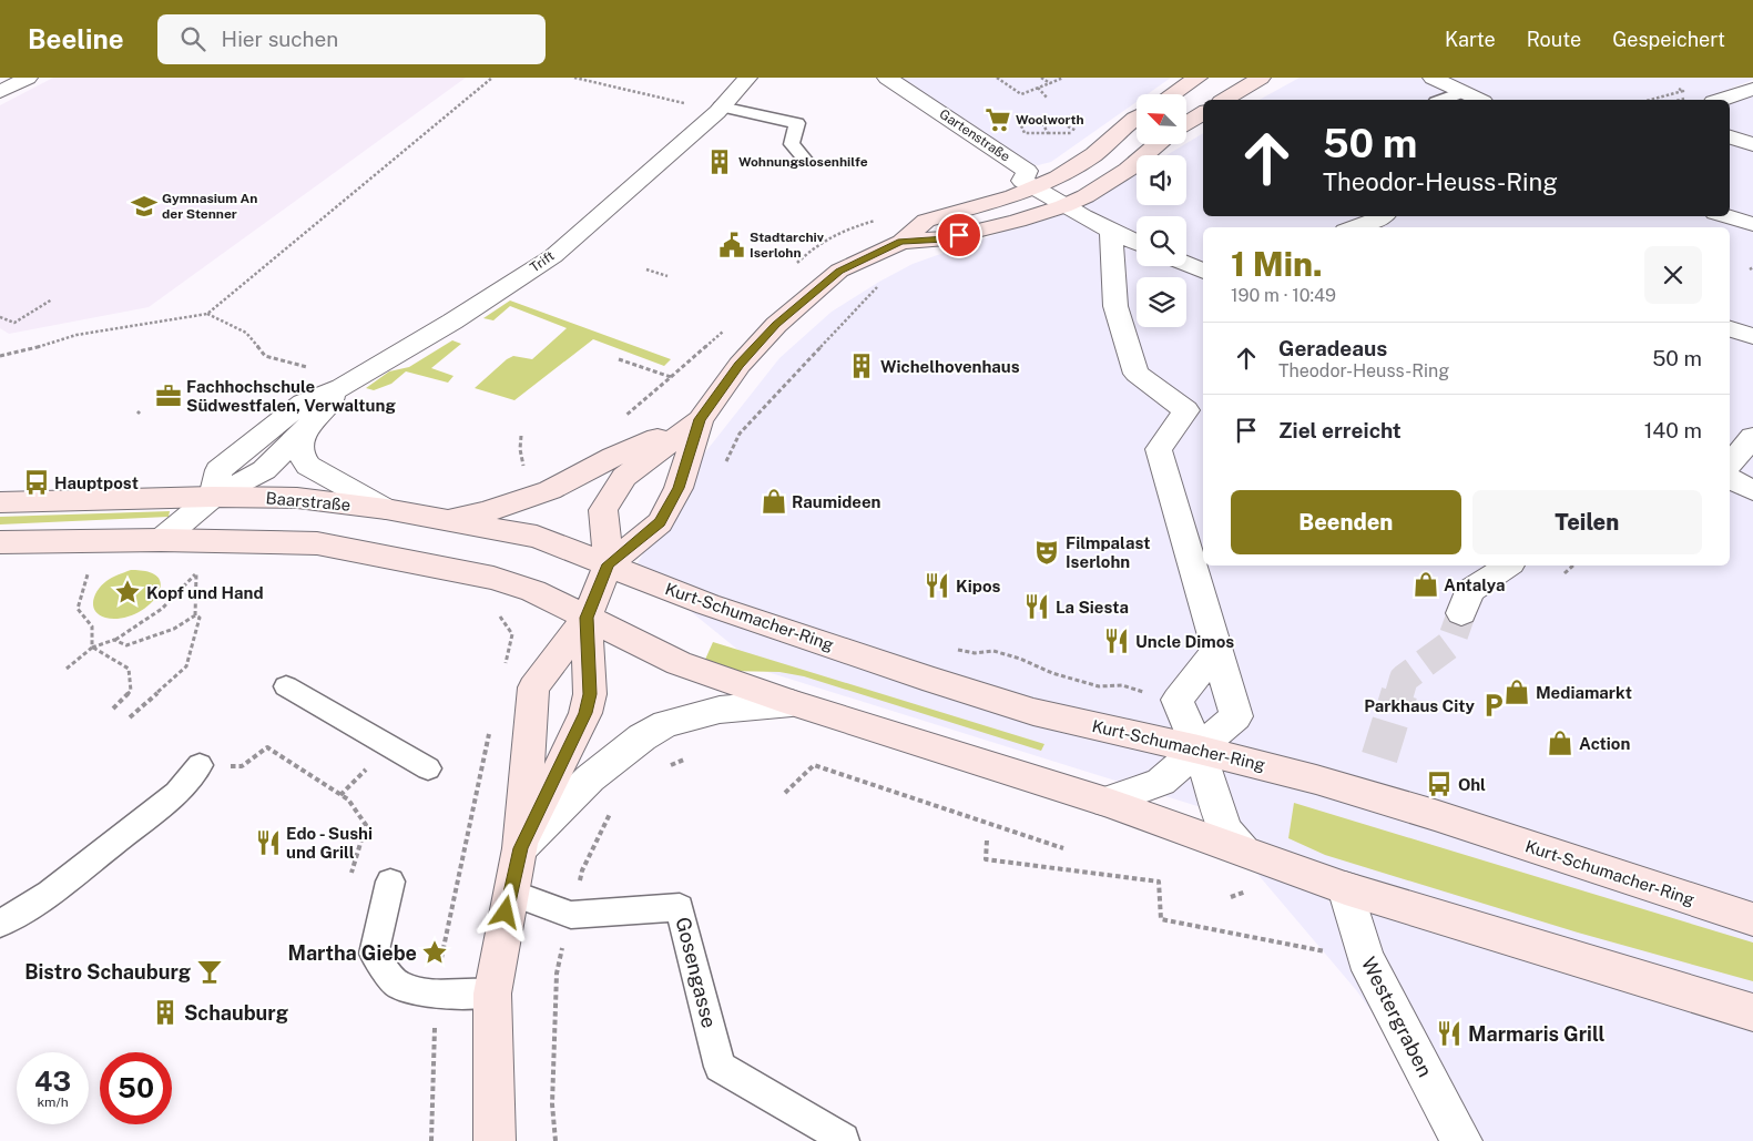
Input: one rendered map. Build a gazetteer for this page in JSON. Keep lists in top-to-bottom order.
{
  "streets": {
    "main road": ["Baarstraße", "Kurt-Schumacher-Ring"],
    "street": ["Gartenstraße", "Trift", "Westergraben"],
    "lane": ["Gosengasse"]
  },
  "crossings": [
    ["Trift", "Baarstraße"],
    ["Baarstraße", "Kurt-Schumacher-Ring"]
  ],
  "places": {
    "supermarket": ["Woolworth"],
    "building": ["Wohnungslosenhilfe", "Wichelhovenhaus", "Schauburg"],
    "school or university": ["Gymnasium An der Stenner"],
    "public building": ["Stadtarchiv Iserlohn"],
    "office": ["Fachhochschule Südwestfalen, Verwaltung"],
    "bus stop": ["Hauptpost", "Ohl"],
    "shop": [
      "Raumideen",
      "Antalya",
      "Mediamarkt",
      "Action"
    ],
    "theatre": ["Filmpalast Iserlohn"],
    "restaurant": [
      "Kipos",
      "La Siesta",
      "Uncle Dimos",
      "Edo - Sushi und Grill",
      "Marmaris Grill"
    ],
    "place": ["Kopf und Hand", "Martha Giebe"],
    "parking": ["Parkhaus City"],
    "bar": ["Bistro Schauburg"]
  },
  "north": "top left",
  "page": {
    "header": "Beeline",
    "search": "Hier suchen",
    "nav": ["Karte", "Route", "Gespeichert"],
    "turn": ["50 m", "Theodor-Heuss-Ring"],
    "heading": ["1 Min.", "190 m · 10:49"],
    "list": [
      {
        "name": "Geradeaus",
        "note": "Theodor-Heuss-Ring",
        "value": "50 m"
      },
      {
        "name": "Ziel erreicht",
        "value": "140 m"
      }
    ],
    "buttons": ["Beenden", "Teilen"],
    "speed": "43 km/h",
    "limit": "50"
  }
}
